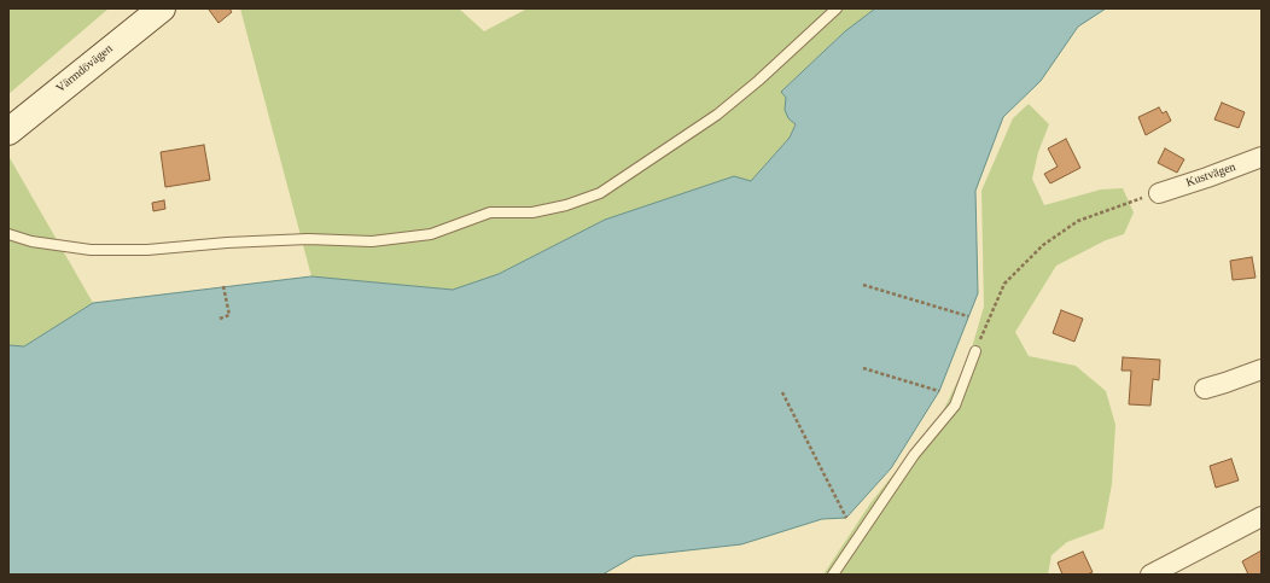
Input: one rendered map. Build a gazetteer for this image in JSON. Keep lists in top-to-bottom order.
{
  "streets": {
    "main road": ["Värmdövägen"],
    "street": ["Kustvägen"]
  }
}
